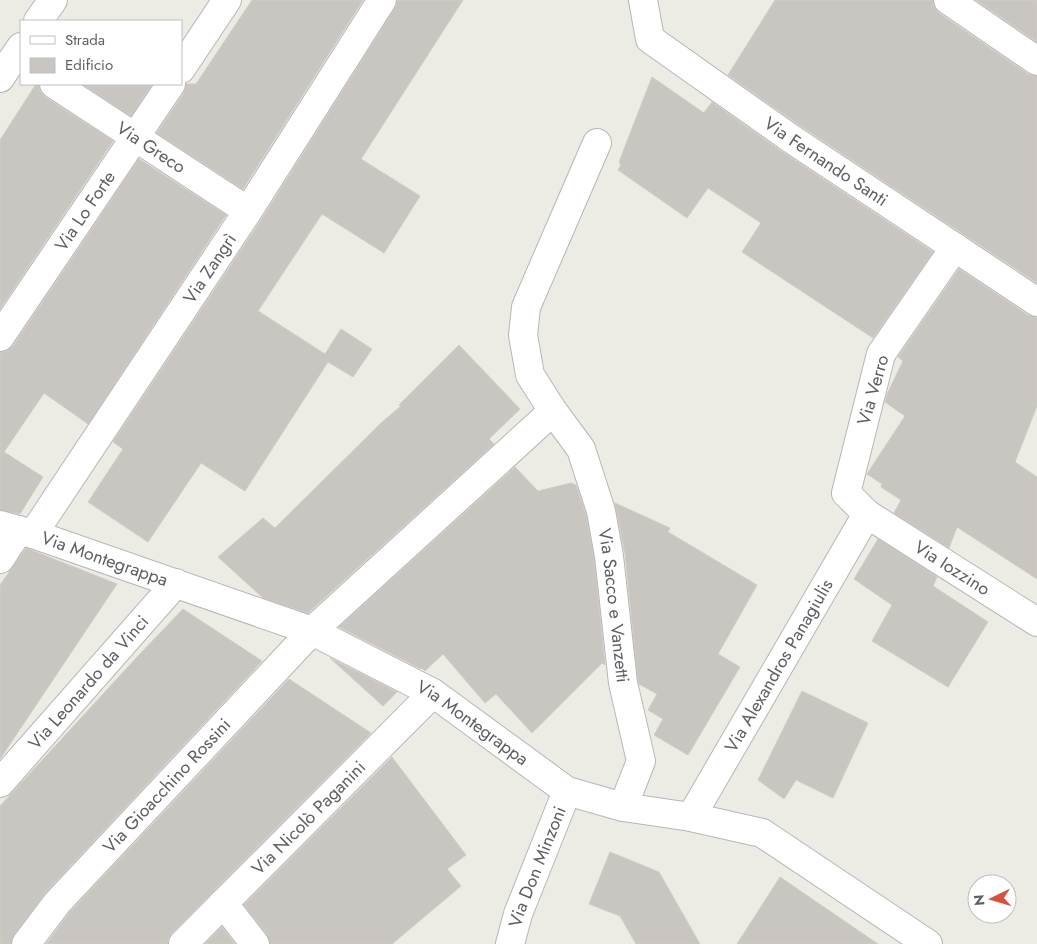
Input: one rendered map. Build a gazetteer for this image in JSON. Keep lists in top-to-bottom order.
{
  "streets": {
    "street": [
      "Via Greco",
      "Via Fernando Santi",
      "Via Lo Forte",
      "Via Zangrì",
      "Via Verro",
      "Via Montegrappa",
      "Via Iozzino",
      "Via Sacco e Vanzetti",
      "Via Alexandros Panagiulis",
      "Via Leonardo da Vinci",
      "Via Gioacchino Rossini",
      "Via Nicolò Paganini",
      "Via Don Minzoni"
    ]
  },
  "crossings": [
    ["Via Greco", "Via Lo Forte"],
    ["Via Greco", "Via Zangrì"],
    ["Via Fernando Santi", "Via Verro"],
    ["Via Zangrì", "Via Montegrappa"],
    ["Via Verro", "Via Iozzino"],
    ["Via Verro", "Via Alexandros Panagiulis"],
    ["Via Montegrappa", "Via Sacco e Vanzetti"],
    ["Via Montegrappa", "Via Alexandros Panagiulis"],
    ["Via Montegrappa", "Via Leonardo da Vinci"],
    ["Via Montegrappa", "Via Gioacchino Rossini"],
    ["Via Montegrappa", "Via Nicolò Paganini"],
    ["Via Montegrappa", "Via Don Minzoni"],
    ["Via Iozzino", "Via Alexandros Panagiulis"]
  ],
  "legend": ["Strada", "Edificio"],
  "north": "left"
}
